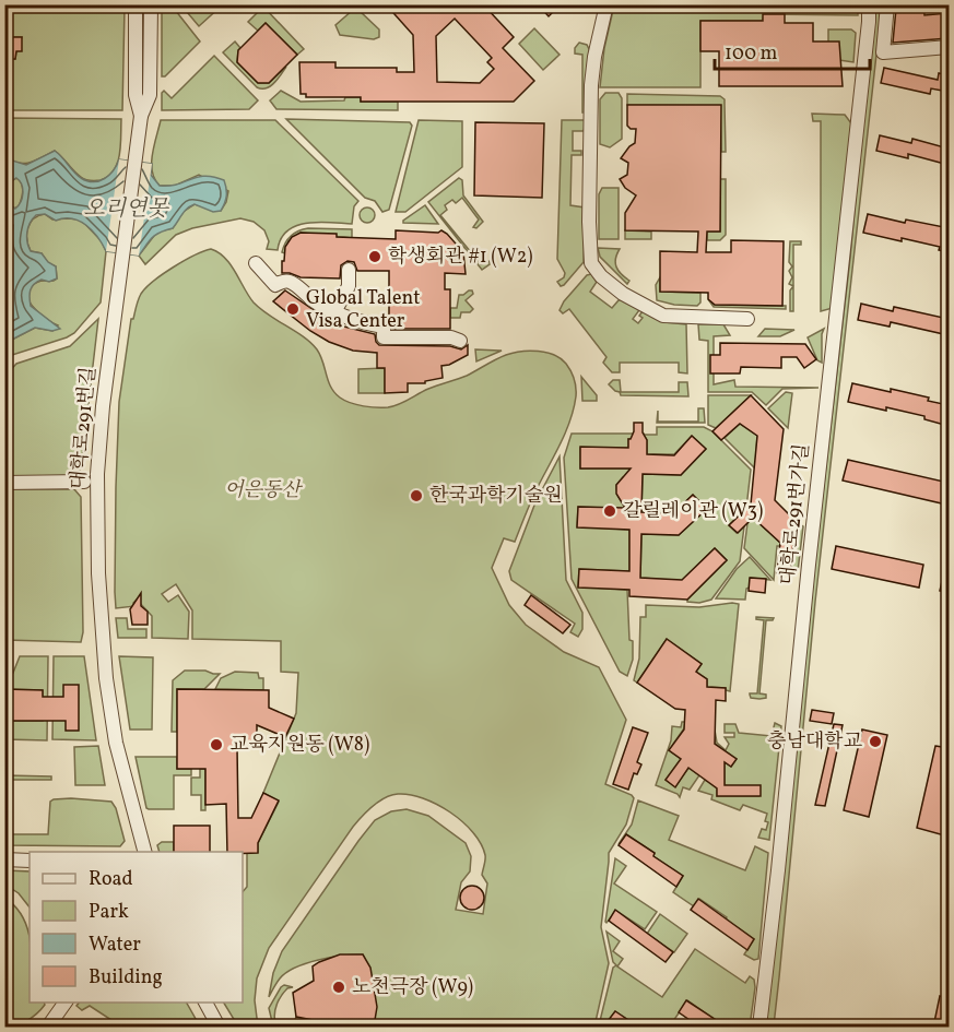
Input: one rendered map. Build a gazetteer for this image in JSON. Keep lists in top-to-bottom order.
{
  "streets": {
    "street": ["대학로291번길", "대학로291번가길"]
  },
  "water": ["오리연못"],
  "parks": ["어은동산"],
  "places": [
    "학생회관 #1 (W2)",
    "Global Talent Visa Center",
    "한국과학기술원",
    "갈릴레이관 (W3)",
    "충남대학교",
    "교육지원동 (W8)",
    "노천극장 (W9)"
  ],
  "legend": [
    "Road",
    "Park",
    "Water",
    "Building"
  ],
  "scale_bar": "100 m"
}
